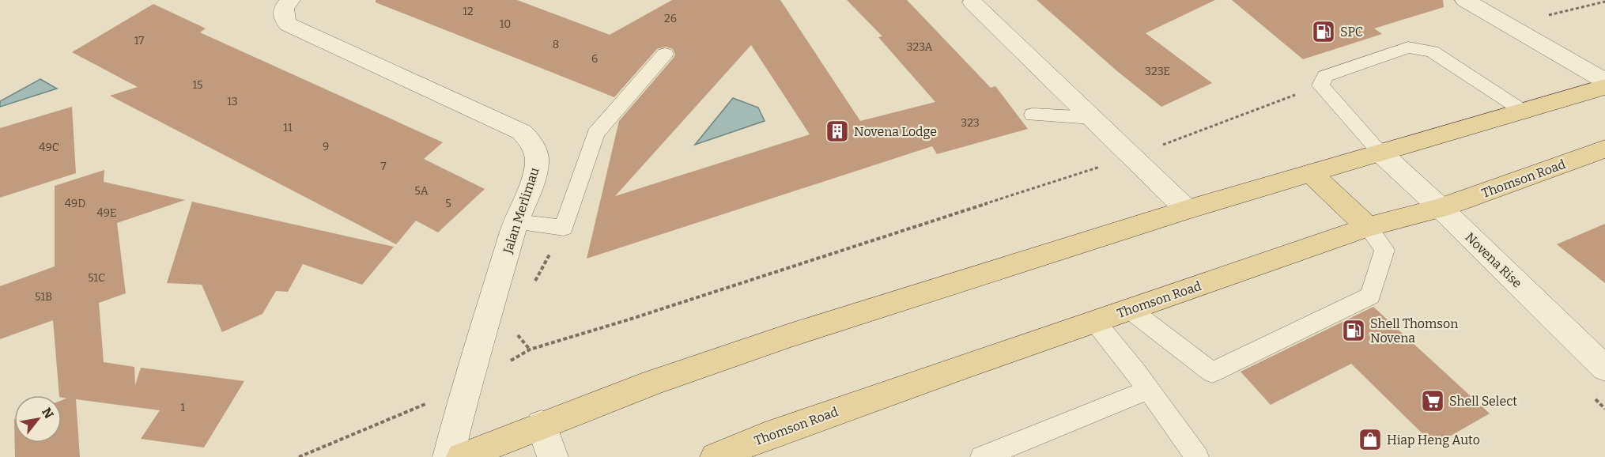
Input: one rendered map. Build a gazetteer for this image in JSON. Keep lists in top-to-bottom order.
{
  "streets": {
    "main road": ["Thomson Road"],
    "street": ["Jalan Merlimau", "Novena Rise"]
  },
  "crossings": [
    ["Thomson Road", "Novena Rise"]
  ],
  "places": {
    "fuel station": ["SPC", "Shell Thomson Novena"],
    "building": ["Novena Lodge"],
    "supermarket": ["Shell Select"],
    "shop": ["Hiap Heng Auto"]
  },
  "house_numbers": [
    "12",
    "26",
    "10",
    "17",
    "8",
    "323A",
    "6",
    "323E",
    "15",
    "13",
    "323",
    "11",
    "9",
    "49C",
    "7",
    "5A",
    "49D",
    "5",
    "49E",
    "51C",
    "51B",
    "1"
  ],
  "north": "top right"
}
